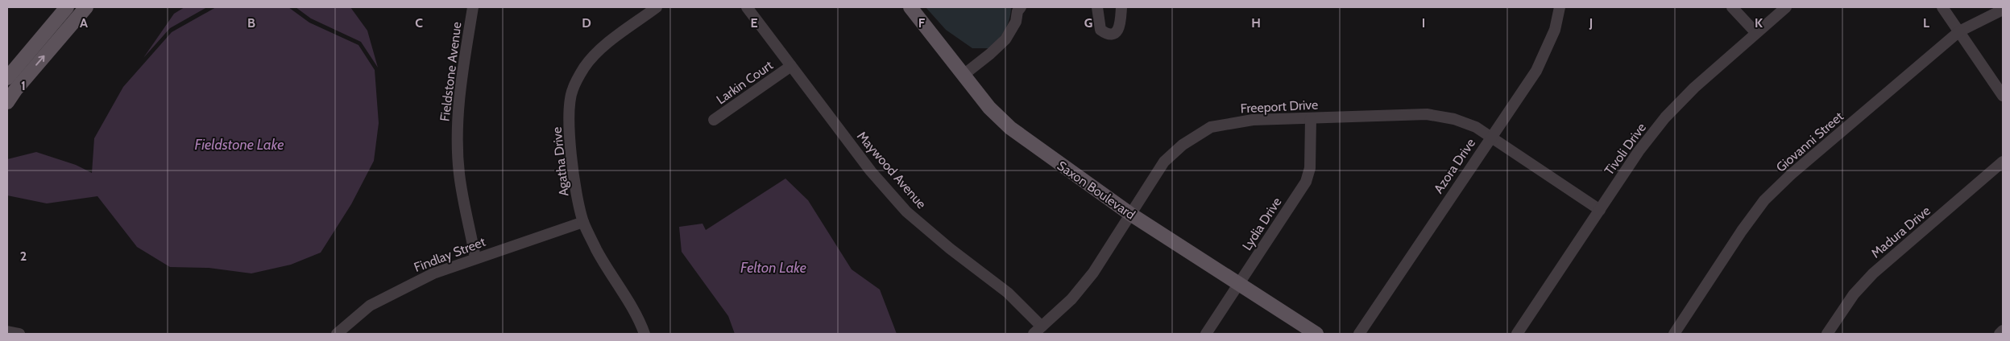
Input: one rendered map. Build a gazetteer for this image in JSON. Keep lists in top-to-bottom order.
{
  "streets": {
    "main road": ["Saxon Boulevard"],
    "street": [
      "Fieldstone Avenue",
      "Larkin Court",
      "Freeport Drive",
      "Giovanni Street",
      "Tivoli Drive",
      "Agatha Drive",
      "Azora Drive",
      "Maywood Avenue",
      "Lydia Drive",
      "Madura Drive",
      "Findlay Street"
    ]
  },
  "crossings": [
    ["Fieldstone Avenue", "Findlay Street"],
    ["Larkin Court", "Maywood Avenue"],
    ["Freeport Drive", "Tivoli Drive"],
    ["Freeport Drive", "Azora Drive"],
    ["Freeport Drive", "Maywood Avenue"],
    ["Freeport Drive", "Saxon Boulevard"],
    ["Freeport Drive", "Lydia Drive"],
    ["Agatha Drive", "Findlay Street"],
    ["Saxon Boulevard", "Lydia Drive"]
  ],
  "water": ["Fieldstone Lake", "Felton Lake"],
  "grid": {
    "columns": [
      "A",
      "B",
      "C",
      "D",
      "E",
      "F",
      "G",
      "H",
      "I",
      "J",
      "K",
      "L"
    ],
    "rows": ["1", "2"]
  }
}
